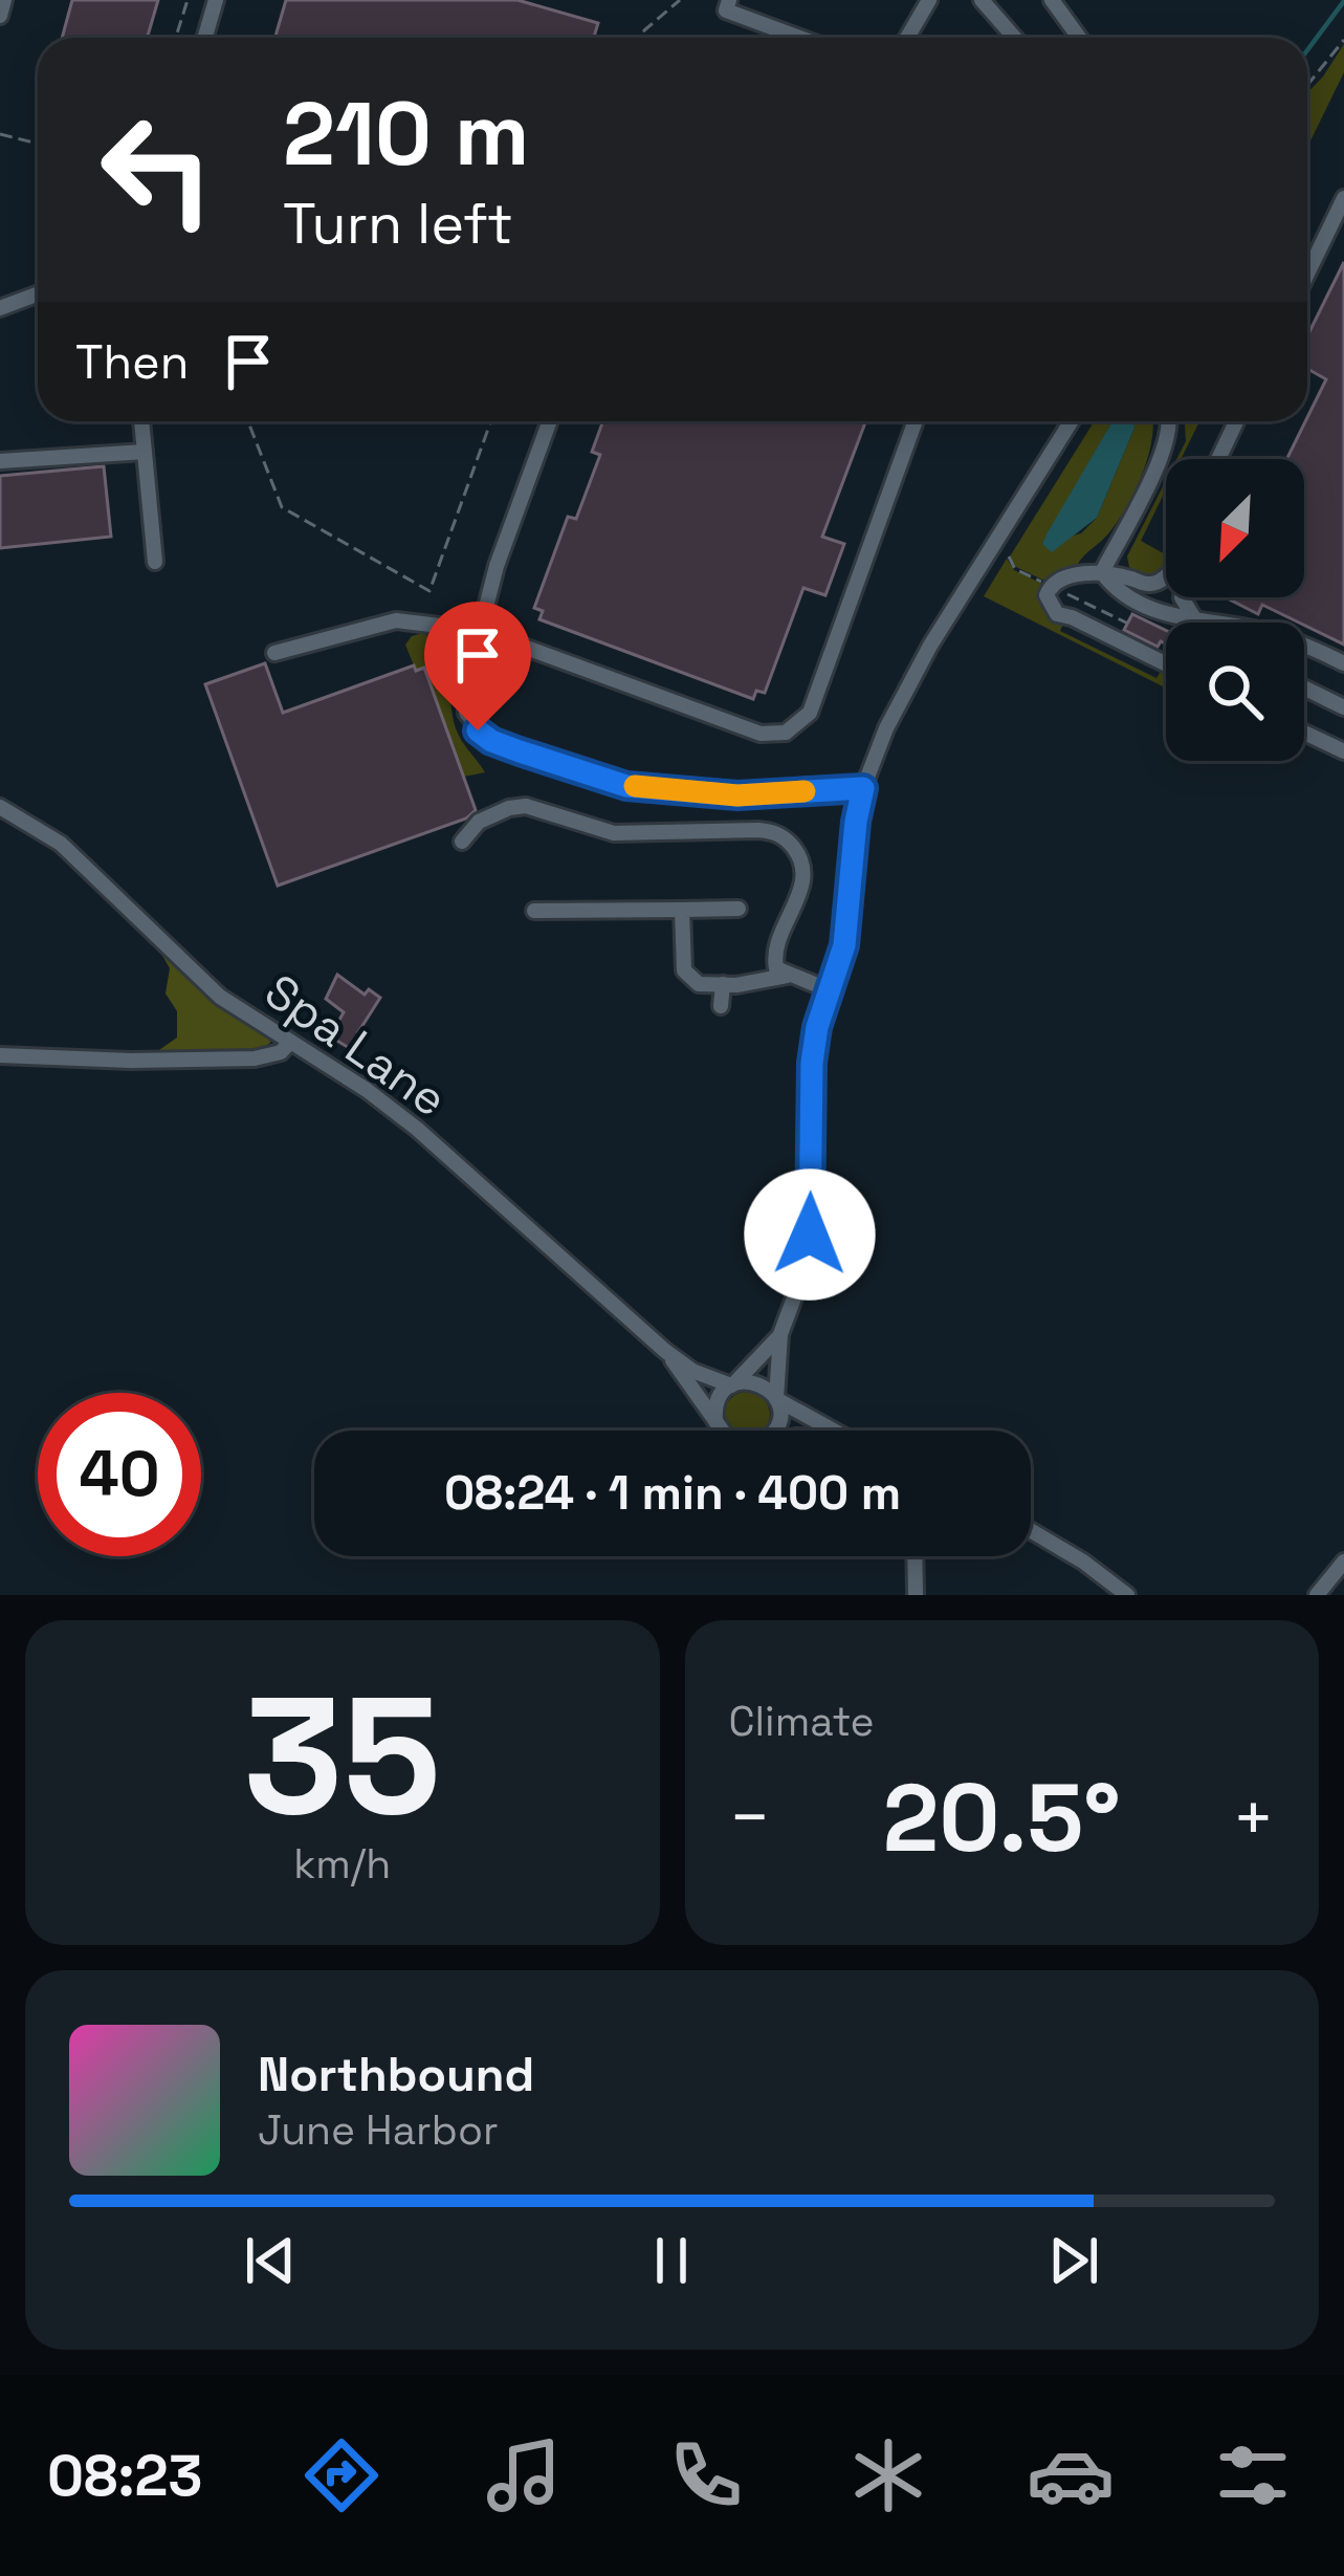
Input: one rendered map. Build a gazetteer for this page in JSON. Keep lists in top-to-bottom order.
{
  "streets": {
    "street": ["Spa Lane"]
  },
  "north": "bottom left",
  "page": {
    "turn": ["210 m", "Turn left"],
    "then": "Then",
    "limit": "40",
    "trip": "08:24 · 1 min · 400 m",
    "tile": [
      ["35", "km/h"],
      "Climate"
    ],
    "heat": ["−", "20.5°", "+"],
    "song": ["Northbound", "June Harbor"],
    "tabs": "08:23"
  }
}
